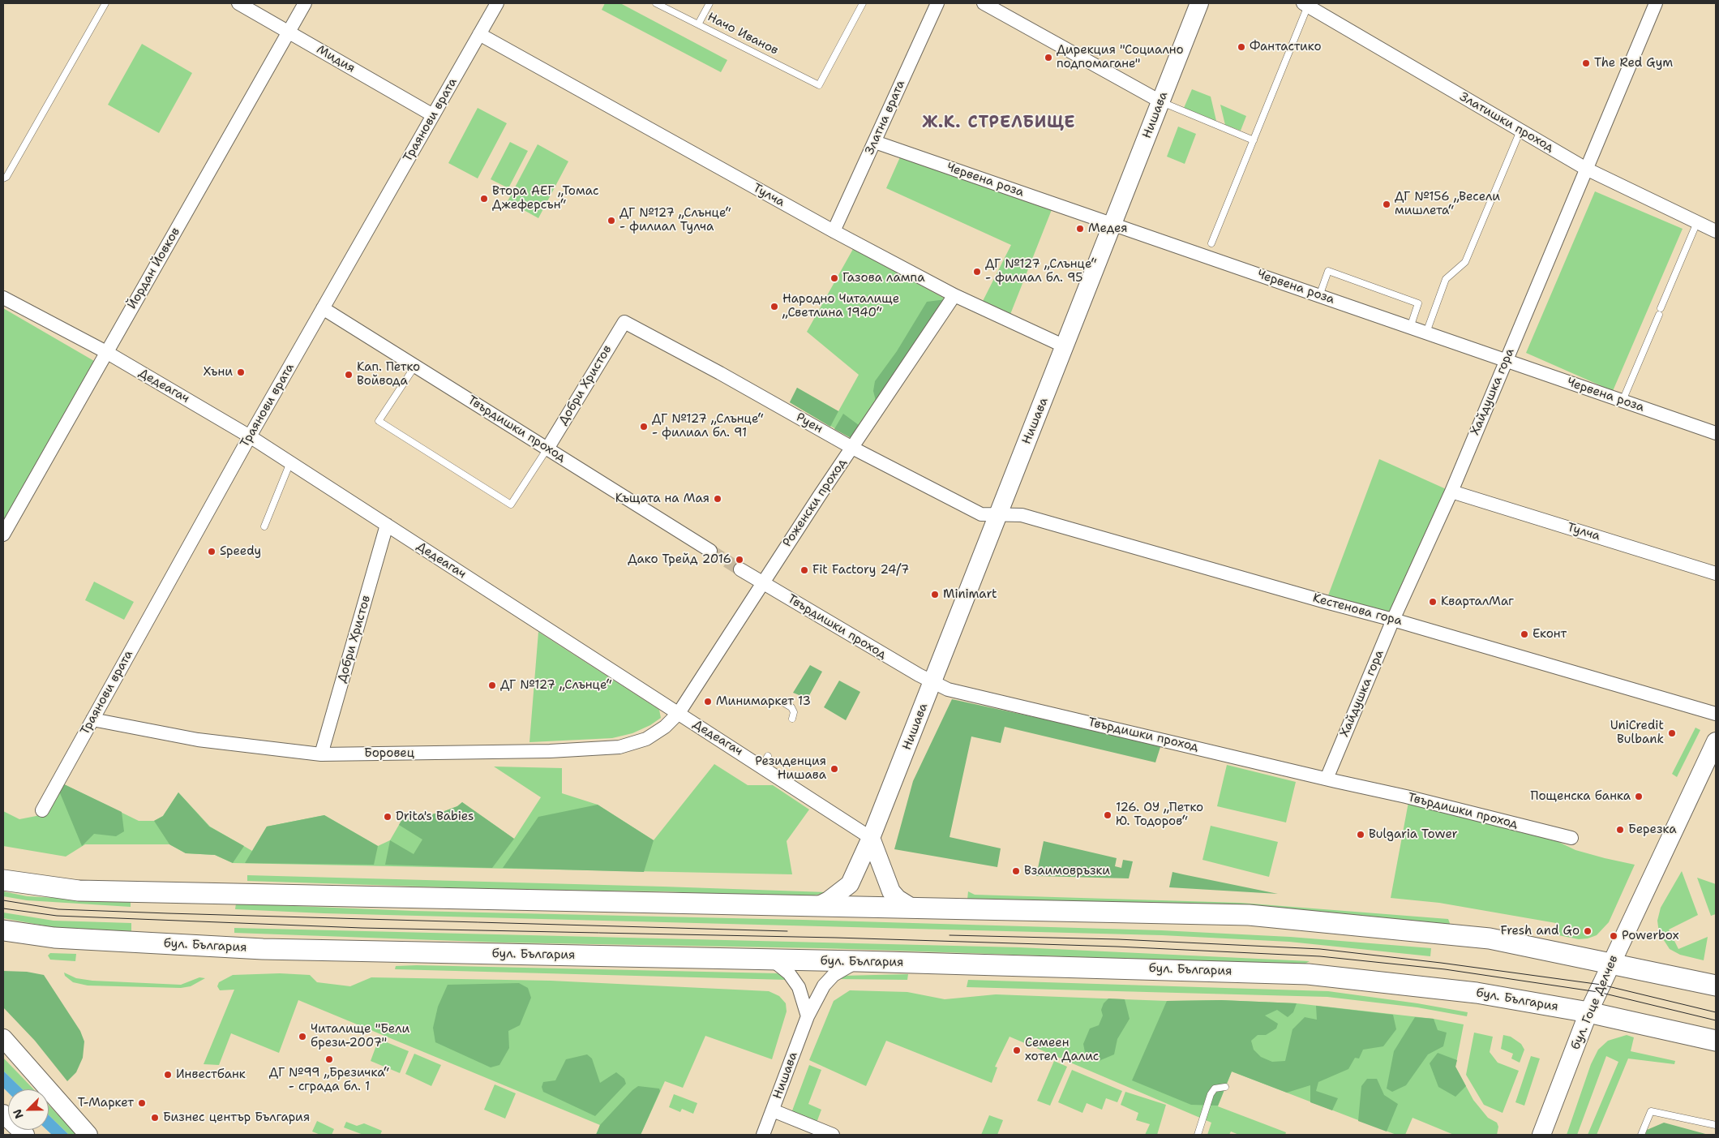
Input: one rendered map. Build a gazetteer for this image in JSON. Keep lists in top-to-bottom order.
{
  "streets": {
    "main road": ["бул. България"],
    "street": [
      "Мидия",
      "Нишава",
      "Златна врата",
      "Траянови врата",
      "Златишки проход",
      "Червена роза",
      "Тулча",
      "Йордан Йовков",
      "Добри Христов",
      "Дедеагач",
      "Хайдушка гора",
      "Руен",
      "Твърдишки проход",
      "Роженски проход",
      "Кестенова гора",
      "Боровец",
      "бул. Гоце Делчев"
    ],
    "lane": ["Начо Иванов"]
  },
  "crossings": [
    ["Мидия", "Траянови врата"],
    ["Мидия", "Йордан Йовков"],
    ["Нишава", "Червена роза"],
    ["Нишава", "Тулча"],
    ["Нишава", "Дедеагач"],
    ["Нишава", "Руен"],
    ["Нишава", "Твърдишки проход"],
    ["Нишава", "Кестенова гора"],
    ["Нишава", "бул. България"],
    ["Златна врата", "Червена роза"],
    ["Златна врата", "Тулча"],
    ["Траянови врата", "Тулча"],
    ["Траянови врата", "Дедеагач"],
    ["Траянови врата", "Твърдишки проход"],
    ["Траянови врата", "Боровец"],
    ["Златишки проход", "Хайдушка гора"],
    ["Червена роза", "Хайдушка гора"],
    ["Тулча", "Хайдушка гора"],
    ["Тулча", "Роженски проход"],
    ["Йордан Йовков", "Дедеагач"],
    ["Добри Христов", "Дедеагач"],
    ["Добри Христов", "Руен"],
    ["Добри Христов", "Твърдишки проход"],
    ["Добри Христов", "Боровец"],
    ["Дедеагач", "Роженски проход"],
    ["Дедеагач", "Боровец"],
    ["Хайдушка гора", "Твърдишки проход"],
    ["Хайдушка гора", "Кестенова гора"],
    ["Руен", "Роженски проход"],
    ["Руен", "Кестенова гора"],
    ["Твърдишки проход", "Роженски проход"],
    ["Роженски проход", "Боровец"],
    ["бул. България", "бул. Гоце Делчев"]
  ],
  "districts": ["Ж.К. СТРЕЛБИЩЕ"],
  "places": [
    "Фантастико",
    "Дирекция \"Социално подпомагане\"",
    "The Red Gym",
    "Втора АЕГ „Томас Джеферсън“",
    "ДГ №156 „Весели мишлета“",
    "ДГ №127 „Слънце“ - филиал Тулча",
    "Медея",
    "ДГ №127 „Слънце“ - филиал бл. 95",
    "Газова лампа",
    "Народно Читалище „Светлина 1940“",
    "Хъни",
    "Кап. Петко Войвода",
    "ДГ №127 „Слънце“ - филиал бл. 91",
    "Къщата на Мая",
    "Speedy",
    "Дако Трейд 2016",
    "Fit Factory 24/7",
    "Minimart",
    "КварталМаг",
    "Еконт",
    "ДГ №127 „Слънце“",
    "Минимаркет 13",
    "UniCredit Bulbank",
    "Резиденция Нишава",
    "Пощенска банка",
    "126. ОУ „Петко Ю. Тодоров“",
    "Drita's Babies",
    "Березка",
    "Bulgaria Tower",
    "Взаимовръзки",
    "Fresh and Go",
    "Powerbox",
    "Читалище \"Бели брези-2007\"",
    "Семеен хотел Далис",
    "ДГ №99 „Брезичка“ - сграда бл. 1",
    "Инвестбанк",
    "Т-Маркет",
    "Бизнес център България"
  ],
  "north": "bottom left"
}
